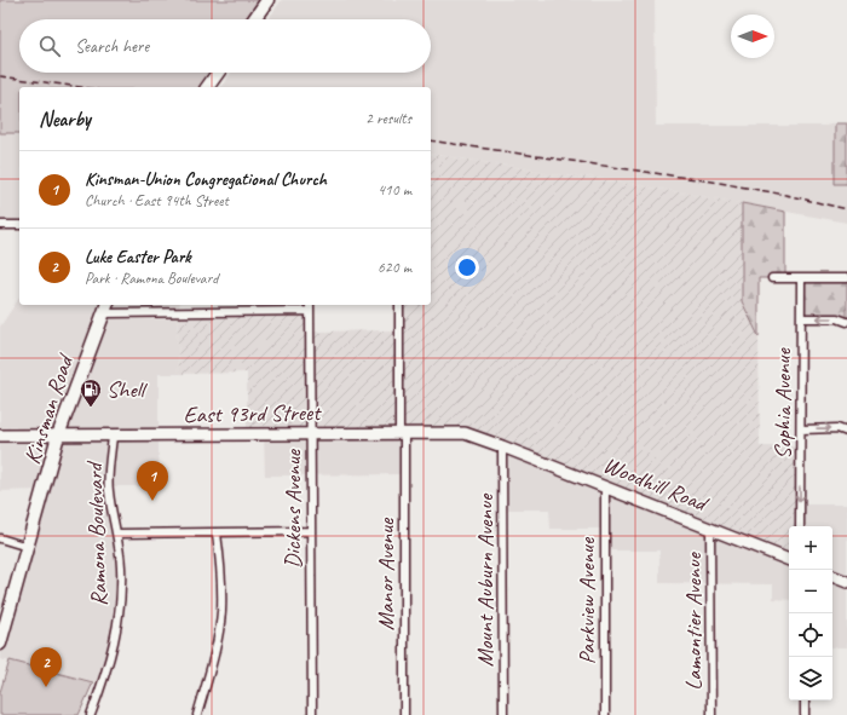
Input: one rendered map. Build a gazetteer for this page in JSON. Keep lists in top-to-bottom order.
{
  "streets": {
    "main road": ["Kinsman Road", "East 93rd Street", "Woodhill Road"],
    "street": [
      "Sophia Avenue",
      "Dickens Avenue",
      "Ramona Boulevard",
      "Manor Avenue",
      "Mount Auburn Avenue",
      "Parkview Avenue",
      "Lamontier Avenue"
    ]
  },
  "crossings": [
    ["Kinsman Road", "East 93rd Street"],
    ["East 93rd Street", "Woodhill Road"],
    ["East 93rd Street", "Dickens Avenue"],
    ["East 93rd Street", "Ramona Boulevard"],
    ["East 93rd Street", "Manor Avenue"],
    ["East 93rd Street", "Mount Auburn Avenue"],
    ["Woodhill Road", "Mount Auburn Avenue"],
    ["Woodhill Road", "Parkview Avenue"],
    ["Woodhill Road", "Lamontier Avenue"]
  ],
  "one_way": ["Sophia Avenue"],
  "places": {
    "fuel station": ["Shell"]
  },
  "north": "right",
  "page": {
    "search": "Search here",
    "heading": ["Nearby", "2 results"],
    "list": [
      {
        "mark": "1",
        "name": "Kinsman-Union Congregational Church",
        "note": "Church · East 94th Street",
        "value": "410 m"
      },
      {
        "mark": "2",
        "name": "Luke Easter Park",
        "note": "Park · Ramona Boulevard",
        "value": "620 m"
      }
    ],
    "pins": ["1", "2"],
    "map_buttons": ["+", "−"]
  }
}
